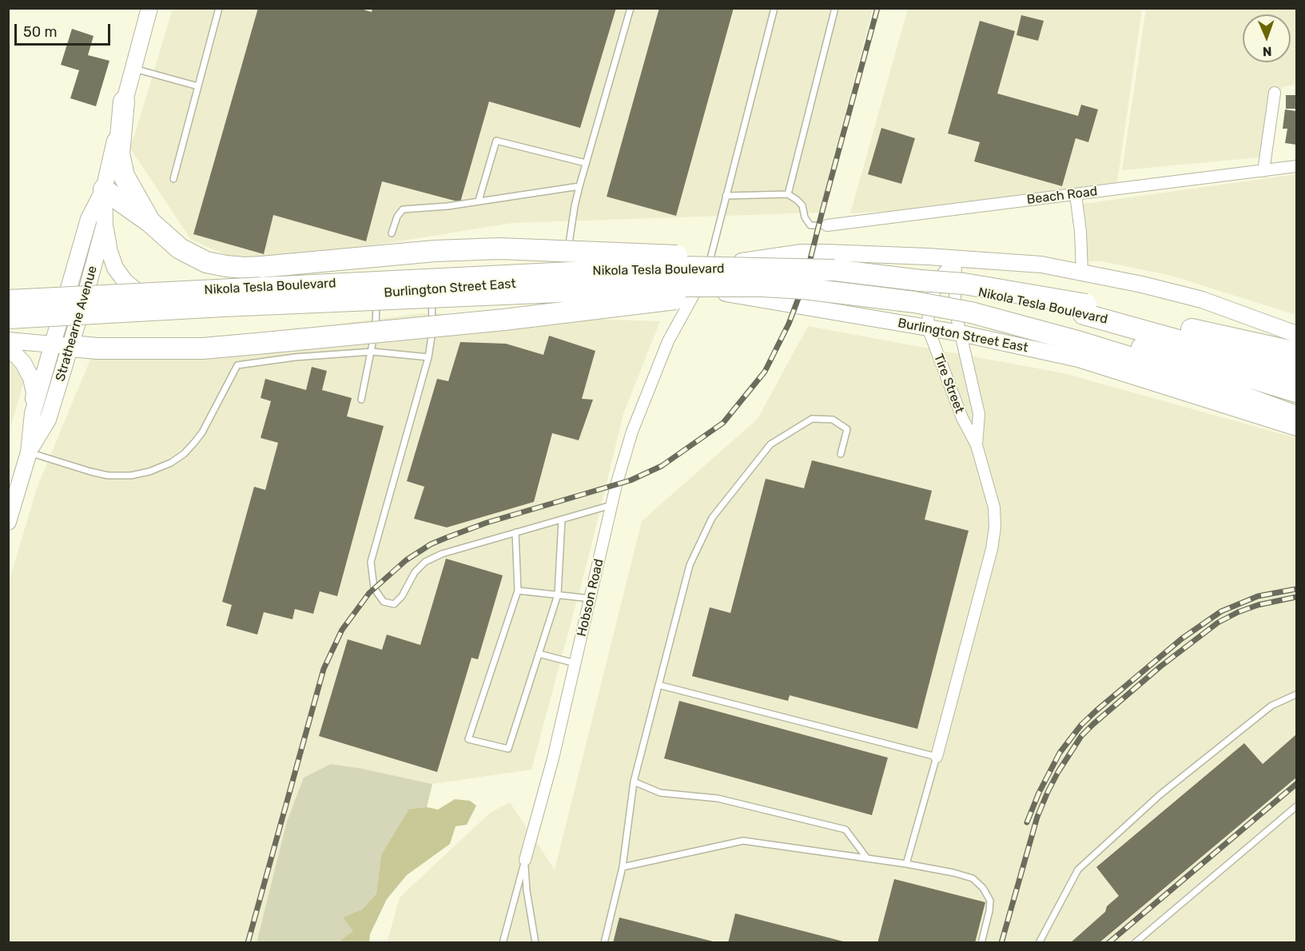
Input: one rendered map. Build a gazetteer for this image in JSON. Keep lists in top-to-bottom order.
{
  "streets": {
    "highway": ["Nikola Tesla Boulevard"],
    "main road": ["Burlington Street East", "Strathearne Avenue"],
    "street": ["Beach Road", "Tire Street", "Hobson Road"]
  },
  "crossings": [
    ["Burlington Street East", "Strathearne Avenue"],
    ["Burlington Street East", "Tire Street"],
    ["Burlington Street East", "Hobson Road"]
  ],
  "scale_bar": "50 m",
  "north": "bottom"
}
